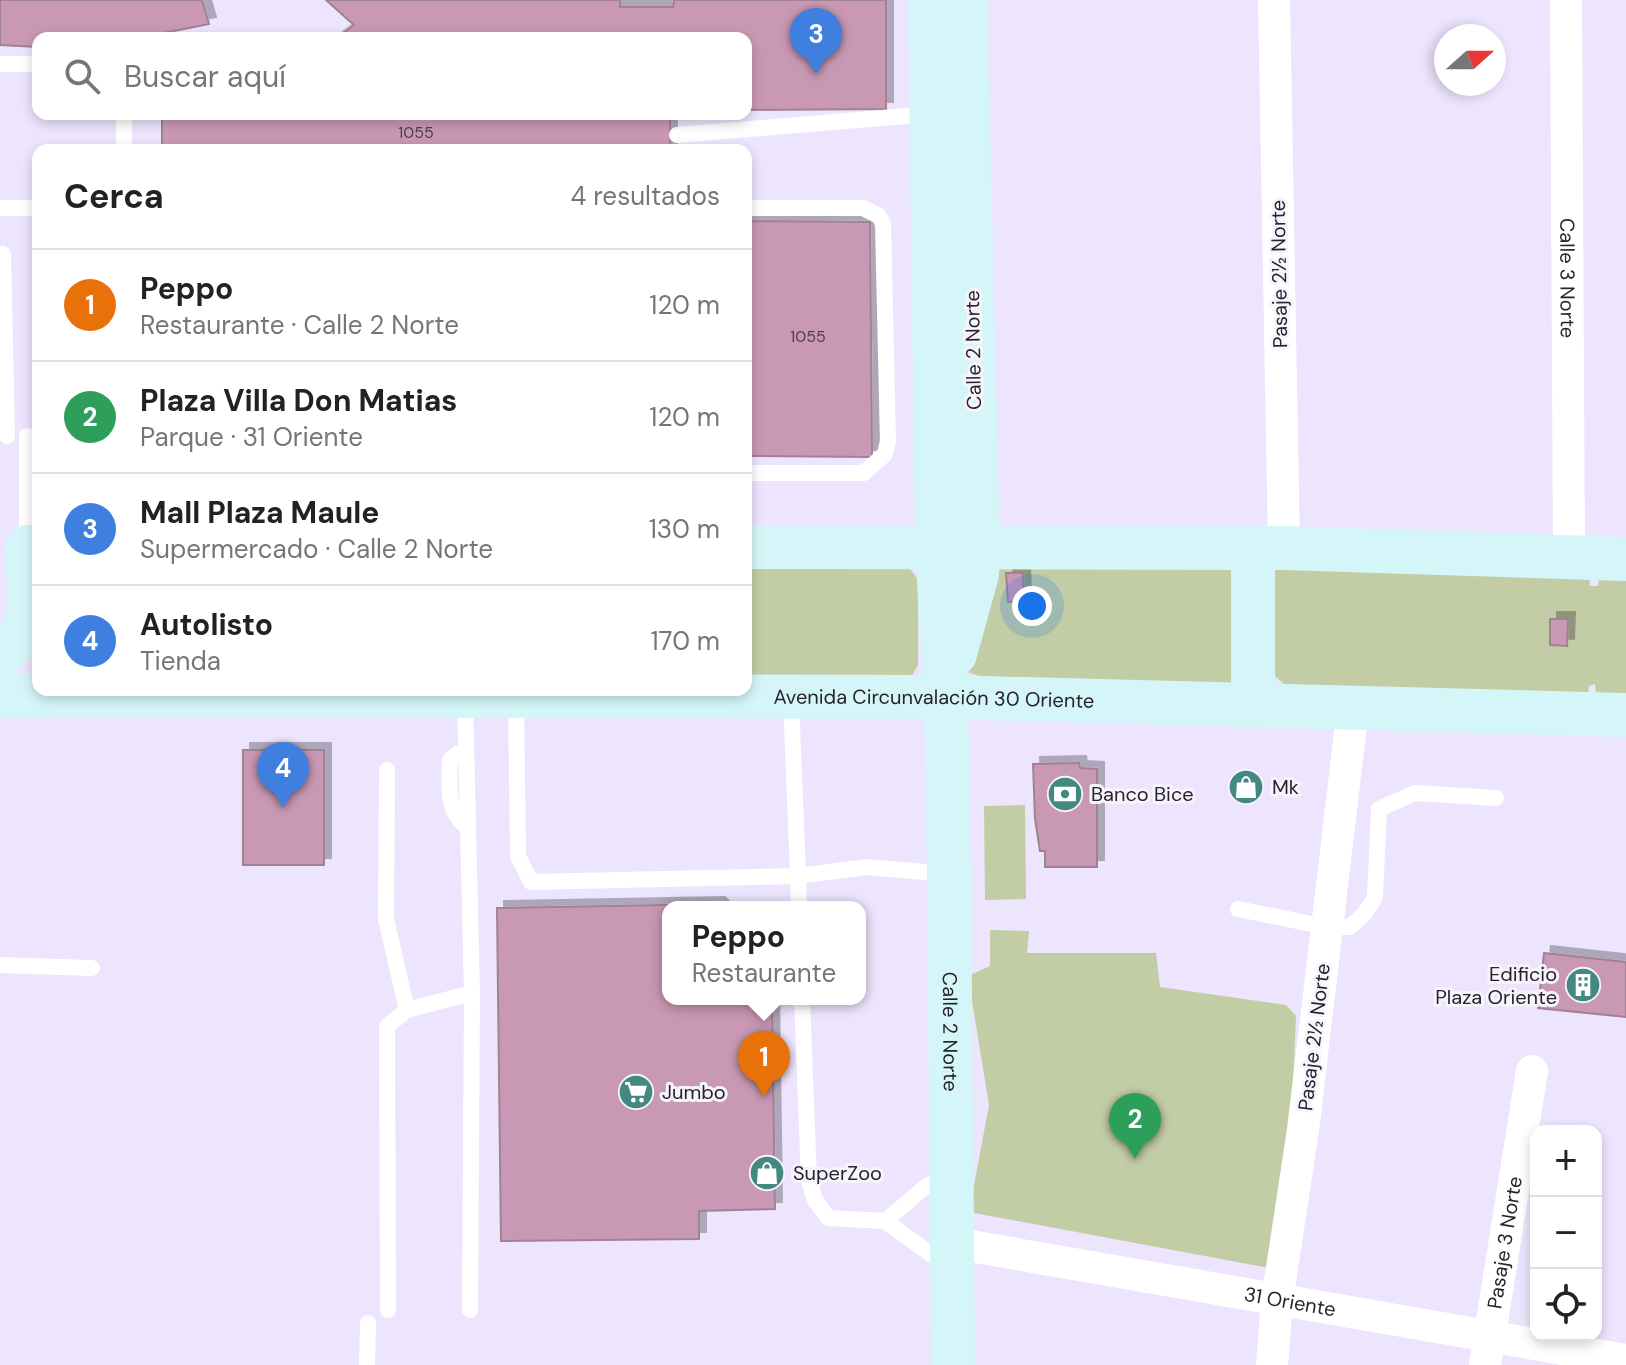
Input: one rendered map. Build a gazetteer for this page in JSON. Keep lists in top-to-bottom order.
{
  "streets": {
    "main road": ["Calle 2 Norte", "Avenida Circunvalación 30 Oriente"],
    "street": [
      "Pasaje 2½ Norte",
      "Calle 3 Norte",
      "Pasaje 3 Norte",
      "31 Oriente"
    ]
  },
  "crossings": [
    ["Pasaje 2½ Norte", "Avenida Circunvalación 30 Oriente"],
    ["Pasaje 2½ Norte", "31 Oriente"],
    ["Calle 2 Norte", "Avenida Circunvalación 30 Oriente"],
    ["Calle 2 Norte", "31 Oriente"],
    ["Pasaje 3 Norte", "31 Oriente"]
  ],
  "places": {
    "shop": ["Mk", "SuperZoo"],
    "bank": ["Banco Bice"],
    "building": ["Edificio Plaza Oriente"],
    "supermarket": ["Jumbo"]
  },
  "house_numbers": ["1055", "1055"],
  "north": "right",
  "page": {
    "pins": [
      "3",
      "4",
      "1",
      "2"
    ],
    "search": "Buscar aquí",
    "heading": ["Cerca", "4 resultados"],
    "list": [
      {
        "mark": "1",
        "name": "Peppo",
        "note": "Restaurante · Calle 2 Norte",
        "value": "120 m"
      },
      {
        "mark": "2",
        "name": "Plaza Villa Don Matias",
        "note": "Parque · 31 Oriente",
        "value": "120 m"
      },
      {
        "mark": "3",
        "name": "Mall Plaza Maule",
        "note": "Supermercado · Calle 2 Norte",
        "value": "130 m"
      },
      {
        "mark": "4",
        "name": "Autolisto",
        "note": "Tienda",
        "value": "170 m"
      }
    ],
    "popup": ["Peppo", "Restaurante"],
    "map_buttons": ["+", "−"]
  }
}
